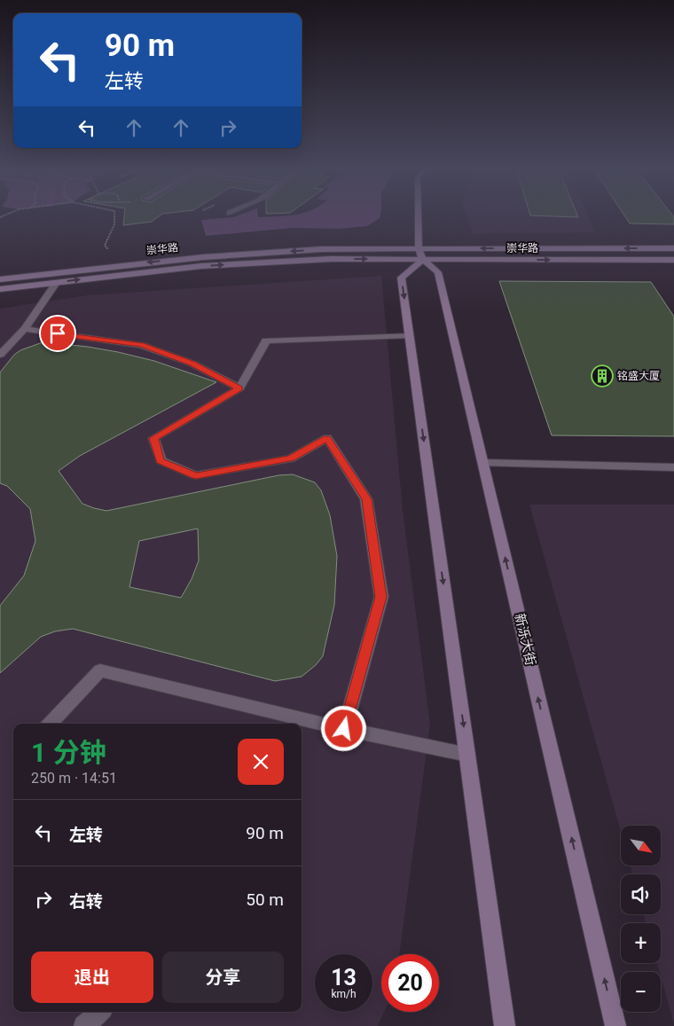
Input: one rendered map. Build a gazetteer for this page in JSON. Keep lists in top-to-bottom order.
{
  "streets": {
    "main road": ["崇华路", "新泺大街"]
  },
  "crossings": [
    ["崇华路", "新泺大街"]
  ],
  "places": {
    "building": ["铭盛大厦"]
  },
  "north": "bottom right",
  "page": {
    "turn": ["90 m", "左转"],
    "heading": ["1 分钟", "250 m · 14:51"],
    "list": [
      {
        "name": "左转",
        "value": "90 m"
      },
      {
        "name": "右转",
        "value": "50 m"
      }
    ],
    "map_buttons": ["+", "−"],
    "buttons": ["退出", "分享"],
    "speed": "13 km/h",
    "limit": "20"
  }
}
